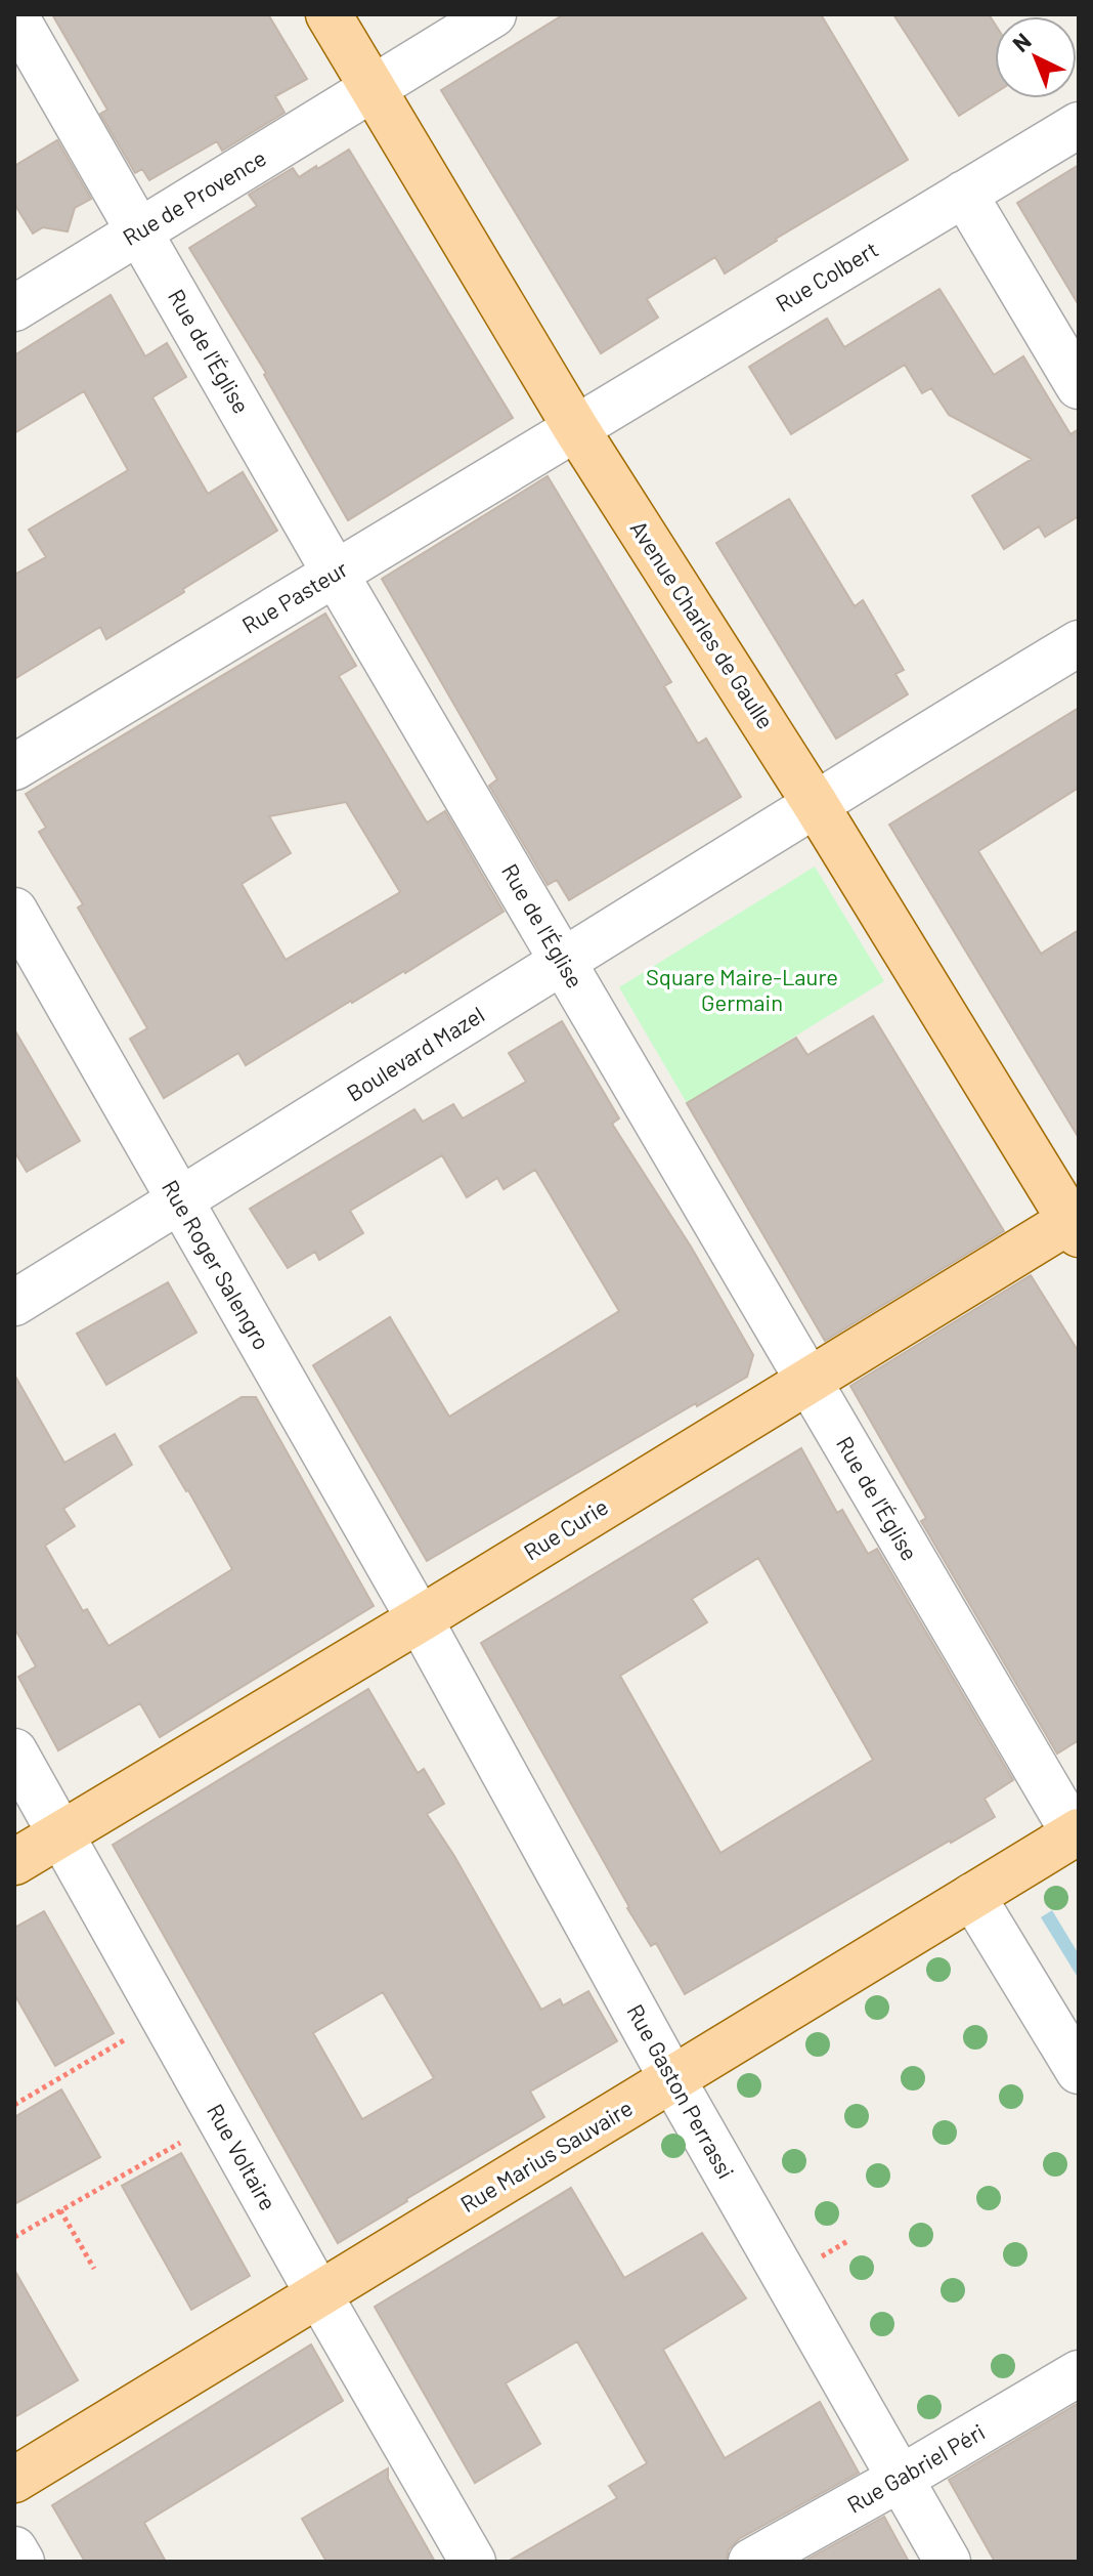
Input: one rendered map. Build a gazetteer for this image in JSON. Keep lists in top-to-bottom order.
{
  "streets": {
    "main road": ["Avenue Charles de Gaulle", "Rue Curie", "Rue Marius Sauvaire"],
    "street": [
      "Rue de Provence",
      "Rue Colbert",
      "Rue de l'Église",
      "Rue Pasteur",
      "Boulevard Mazel",
      "Rue Roger Salengro",
      "Rue Gaston Perrassi",
      "Rue Voltaire",
      "Rue Gabriel Péri"
    ]
  },
  "crossings": [
    ["Rue de Provence", "Rue de l'Église"],
    ["Rue de Provence", "Avenue Charles de Gaulle"],
    ["Rue Colbert", "Rue Pasteur"],
    ["Rue Colbert", "Avenue Charles de Gaulle"],
    ["Rue de l'Église", "Rue Pasteur"],
    ["Rue de l'Église", "Boulevard Mazel"],
    ["Rue de l'Église", "Rue Curie"],
    ["Rue de l'Église", "Rue Marius Sauvaire"],
    ["Rue Pasteur", "Avenue Charles de Gaulle"],
    ["Avenue Charles de Gaulle", "Boulevard Mazel"],
    ["Avenue Charles de Gaulle", "Rue Curie"],
    ["Boulevard Mazel", "Rue Roger Salengro"],
    ["Rue Roger Salengro", "Rue Curie"],
    ["Rue Roger Salengro", "Rue Gaston Perrassi"],
    ["Rue Curie", "Rue Gaston Perrassi"],
    ["Rue Curie", "Rue Voltaire"],
    ["Rue Gaston Perrassi", "Rue Marius Sauvaire"],
    ["Rue Gaston Perrassi", "Rue Gabriel Péri"],
    ["Rue Marius Sauvaire", "Rue Voltaire"]
  ],
  "parks": ["Square Maire-Laure Germain"],
  "north": "top left"
}
